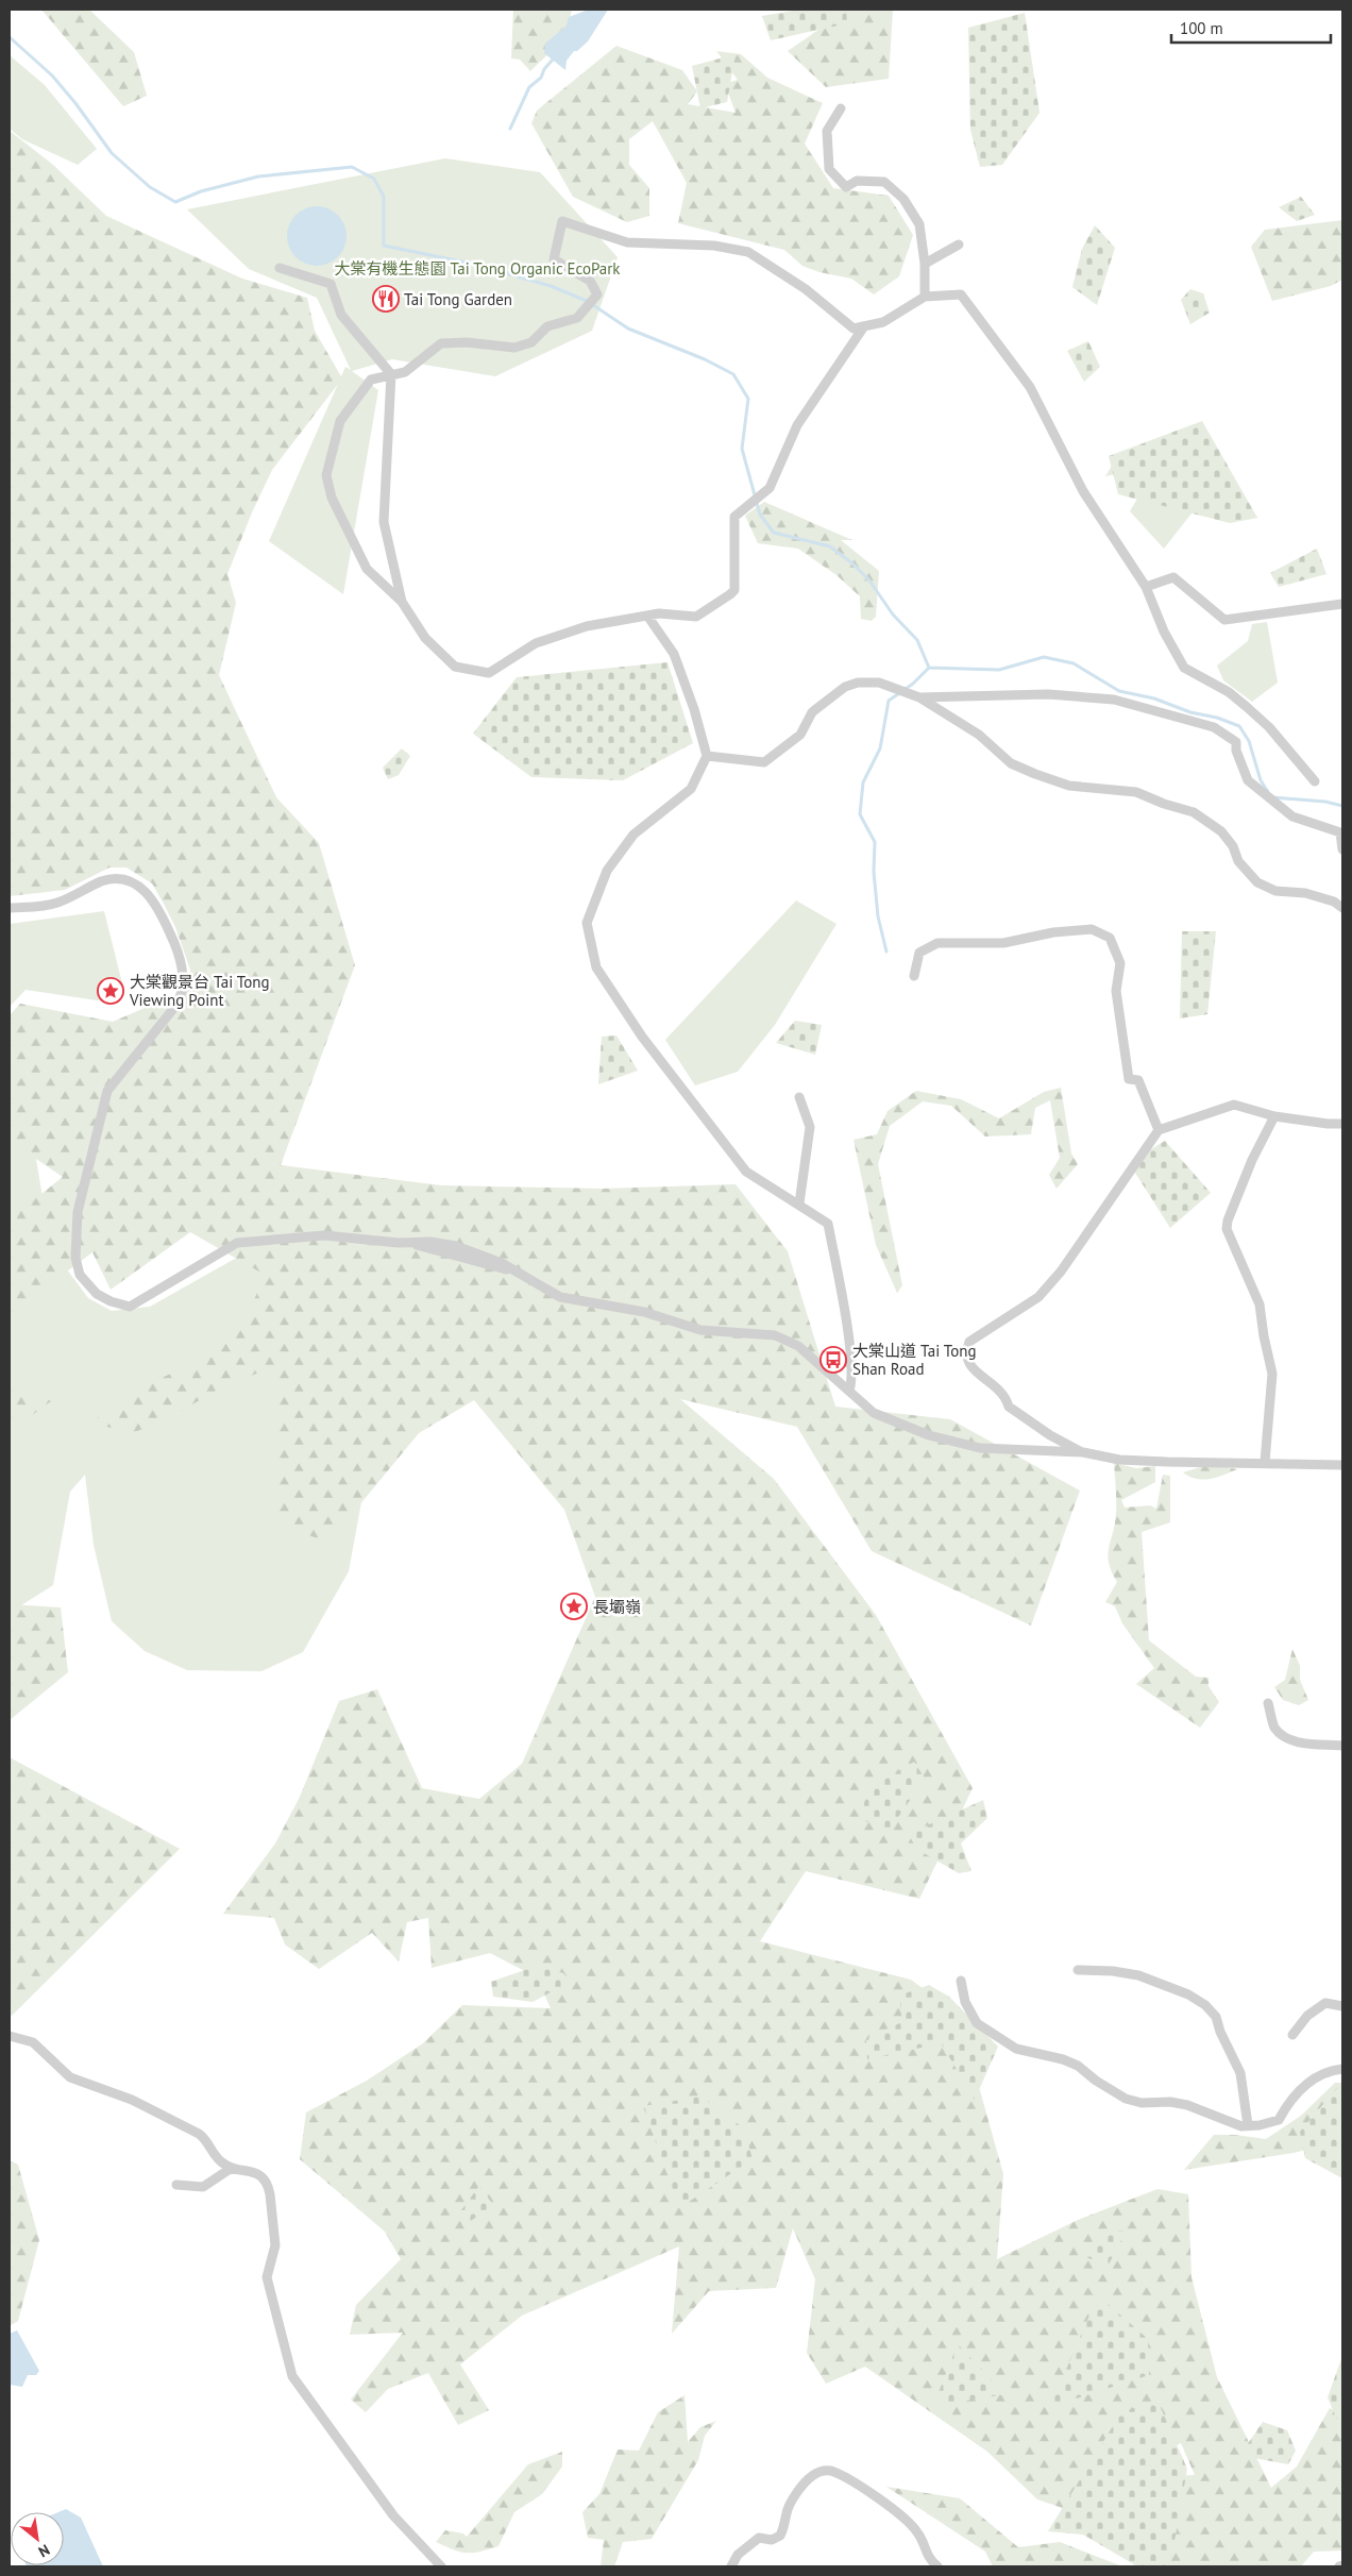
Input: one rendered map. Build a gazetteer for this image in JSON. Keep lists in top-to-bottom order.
{
  "parks": ["大棠有機生態園 Tai Tong Organic EcoPark"],
  "places": {
    "restaurant": ["Tai Tong Garden"],
    "place": ["大棠觀景台 Tai Tong Viewing Point", "長壩嶺"],
    "bus stop": ["大棠山道 Tai Tong Shan Road"]
  },
  "scale_bar": "100 m",
  "north": "bottom right"
}
